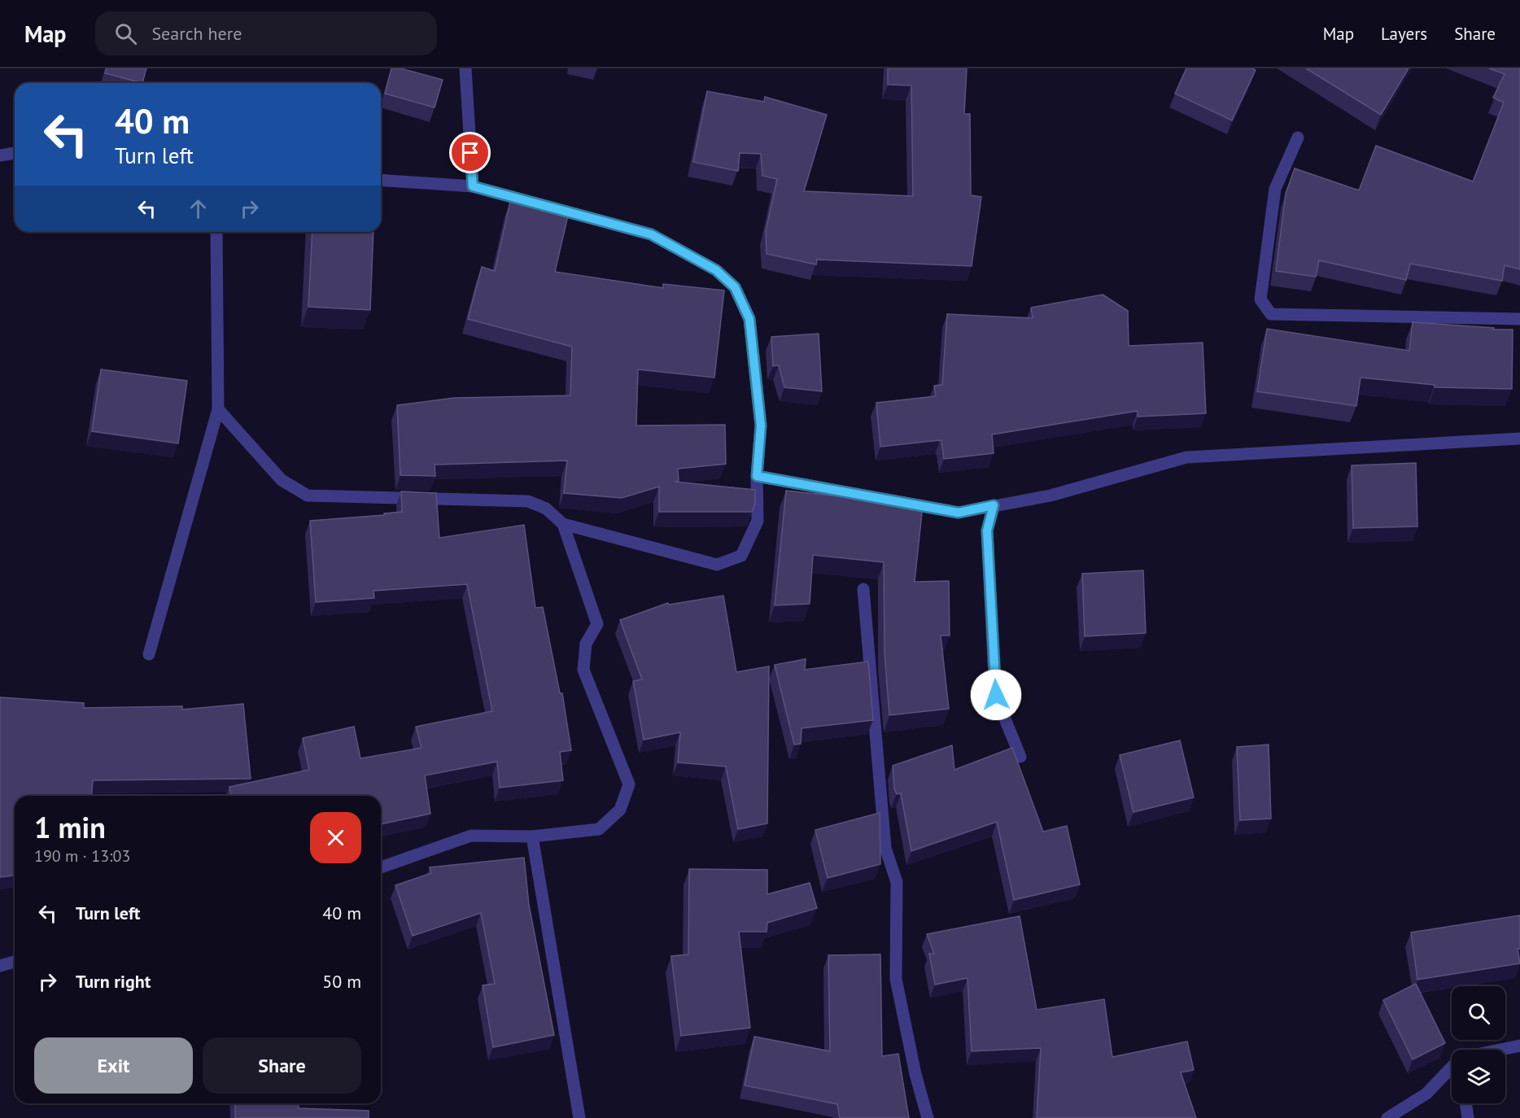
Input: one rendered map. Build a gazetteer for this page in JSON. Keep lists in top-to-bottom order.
{
  "page": {
    "header": "Map",
    "search": "Search here",
    "nav": ["Map", "Layers", "Share"],
    "turn": ["40 m", "Turn left"],
    "heading": ["1 min", "190 m · 13:03"],
    "list": [
      {
        "name": "Turn left",
        "value": "40 m"
      },
      {
        "name": "Turn right",
        "value": "50 m"
      }
    ],
    "buttons": ["Exit", "Share"]
  }
}
